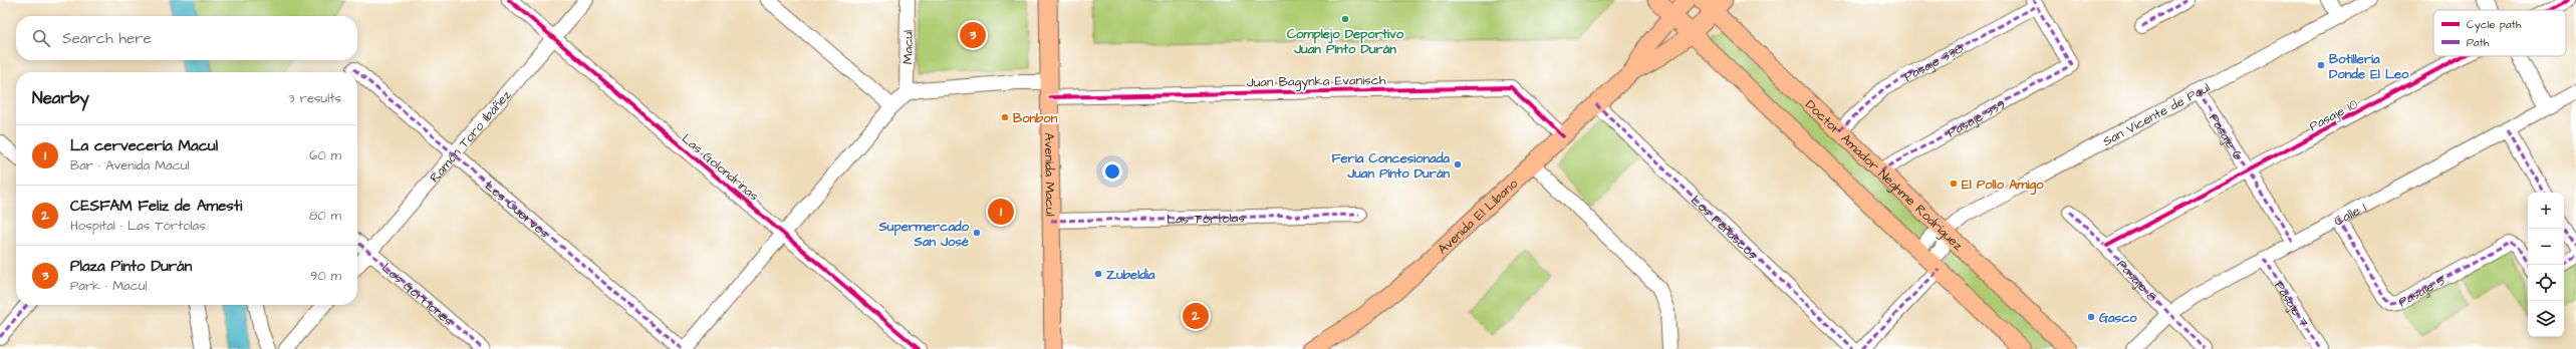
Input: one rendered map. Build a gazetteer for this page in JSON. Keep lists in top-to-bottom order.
{
  "streets": {
    "main road": ["Avenida Macul", "Doctor Amador Neghme Rodríguez", "Avenida El Líbano"],
    "street": [
      "Macul",
      "Pasaje 338",
      "Juan Bagynka Evanisch",
      "San Vicente de Paul",
      "Pasaje 10",
      "Pasaje 339",
      "Ramón Toro Ibáñez",
      "Pasaje 6",
      "Las Golondrinas",
      "Los Cuervos",
      "Calle 1",
      "Las Tórtolas",
      "Los Peñascos",
      "Pasaje 8",
      "Pasaje 5",
      "Los Gorriones",
      "Pasaje 7"
    ]
  },
  "crossings": [
    ["Macul", "Juan Bagynka Evanisch"],
    ["Pasaje 338", "Pasaje 339"],
    ["Pasaje 338", "Doctor Amador Neghme Rodríguez"],
    ["Juan Bagynka Evanisch", "Avenida Macul"],
    ["Juan Bagynka Evanisch", "Avenida El Líbano"],
    ["San Vicente de Paul", "Pasaje 6"],
    ["San Vicente de Paul", "Doctor Amador Neghme Rodríguez"],
    ["Pasaje 10", "Pasaje 6"],
    ["Pasaje 10", "Pasaje 8"],
    ["Pasaje 339", "Doctor Amador Neghme Rodríguez"],
    ["Ramón Toro Ibáñez", "Las Golondrinas"],
    ["Ramón Toro Ibáñez", "Los Cuervos"],
    ["Ramón Toro Ibáñez", "Los Gorriones"],
    ["Pasaje 6", "Calle 1"],
    ["Avenida Macul", "Las Tórtolas"],
    ["Doctor Amador Neghme Rodríguez", "Avenida El Líbano"],
    ["Calle 1", "Pasaje 8"],
    ["Calle 1", "Pasaje 5"],
    ["Calle 1", "Pasaje 7"],
    ["Avenida El Líbano", "Los Peñascos"]
  ],
  "places": [
    "Complejo Deportivo Juan Pinto Durán",
    "Botillería Donde El Leo",
    "Bonbon",
    "Feria Concesionada Juan Pinto Durán",
    "El Pollo Amigo",
    "Supermercado San José",
    "Zubeldia",
    "Gasco"
  ],
  "legend": ["Cycle path", "Path"],
  "page": {
    "search": "Search here",
    "pins": ["3", "1", "2"],
    "heading": ["Nearby", "3 results"],
    "list": [
      {
        "mark": "1",
        "name": "La cervecería Macul",
        "note": "Bar · Avenida Macul",
        "value": "60 m"
      },
      {
        "mark": "2",
        "name": "CESFAM Feliz de Amesti",
        "note": "Hospital · Las Tórtolas",
        "value": "80 m"
      },
      {
        "mark": "3",
        "name": "Plaza Pinto Durán",
        "note": "Park · Macul",
        "value": "90 m"
      }
    ],
    "map_buttons": ["+", "−"]
  }
}
